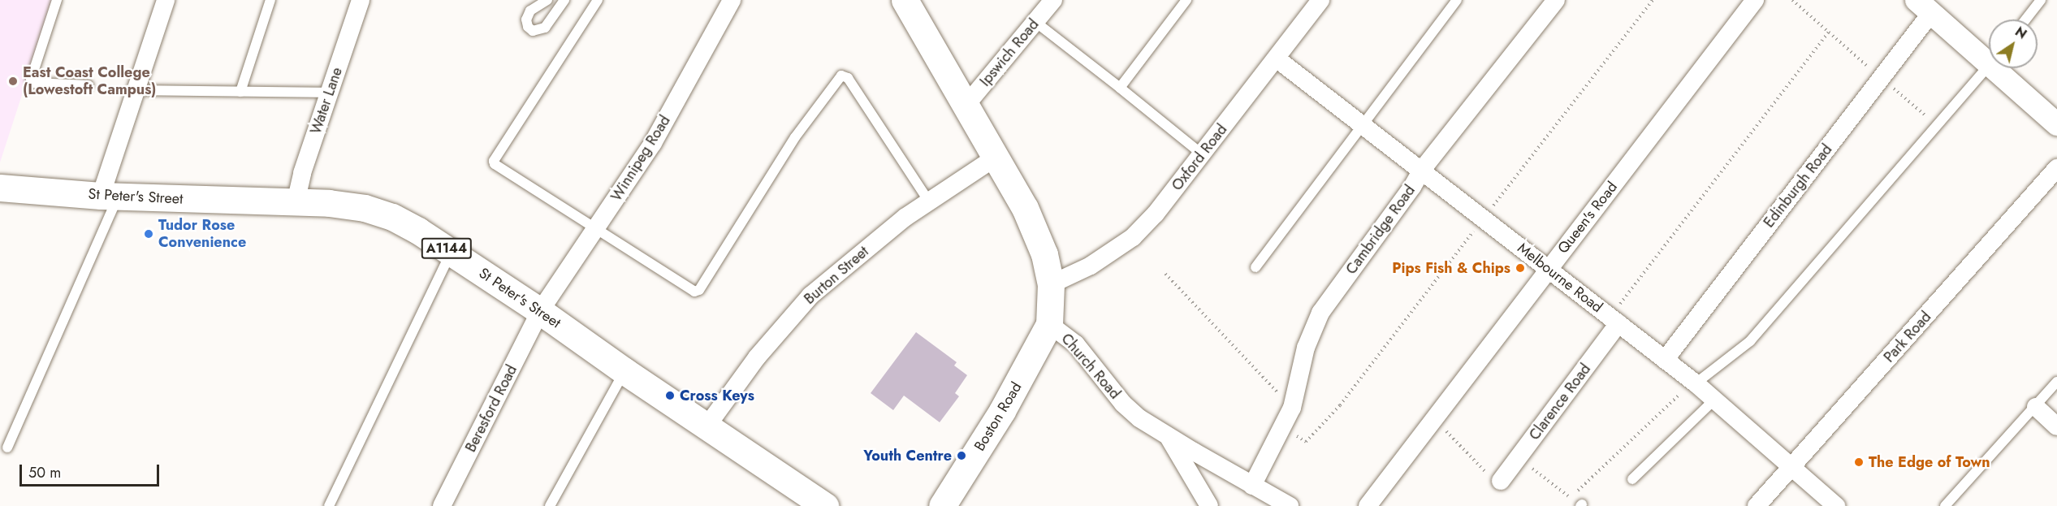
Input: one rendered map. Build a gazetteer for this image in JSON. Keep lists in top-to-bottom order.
{
  "streets": {
    "main road": [
      "St Peter's Street",
      "A1144",
      "Church Road",
      "Boston Road"
    ],
    "street": [
      "Ipswich Road",
      "Water Lane",
      "Oxford Road",
      "Winnipeg Road",
      "Edinburgh Road",
      "Queen's Road",
      "Cambridge Road",
      "Burton Street",
      "Melbourne Road",
      "Park Road",
      "Clarence Road",
      "Beresford Road"
    ]
  },
  "crossings": [
    ["Ipswich Road", "Church Road"],
    ["Water Lane", "St Peter's Street"],
    ["Oxford Road", "Melbourne Road"],
    ["Oxford Road", "Church Road"],
    ["Winnipeg Road", "St Peter's Street"],
    ["Winnipeg Road", "Beresford Road"],
    ["Edinburgh Road", "Melbourne Road"],
    ["St Peter's Street", "Burton Street"],
    ["St Peter's Street", "Beresford Road"],
    ["Queen's Road", "Melbourne Road"],
    ["Cambridge Road", "Melbourne Road"],
    ["Cambridge Road", "Church Road"],
    ["Burton Street", "Church Road"],
    ["Melbourne Road", "Park Road"],
    ["Melbourne Road", "Clarence Road"],
    ["Church Road", "Boston Road"]
  ],
  "places": [
    "East Coast College (Lowestoft Campus)",
    "Tudor Rose Convenience",
    "Pips Fish & Chips",
    "Cross Keys",
    "Youth Centre",
    "The Edge of Town"
  ],
  "scale_bar": "50 m",
  "north": "top right"
}
